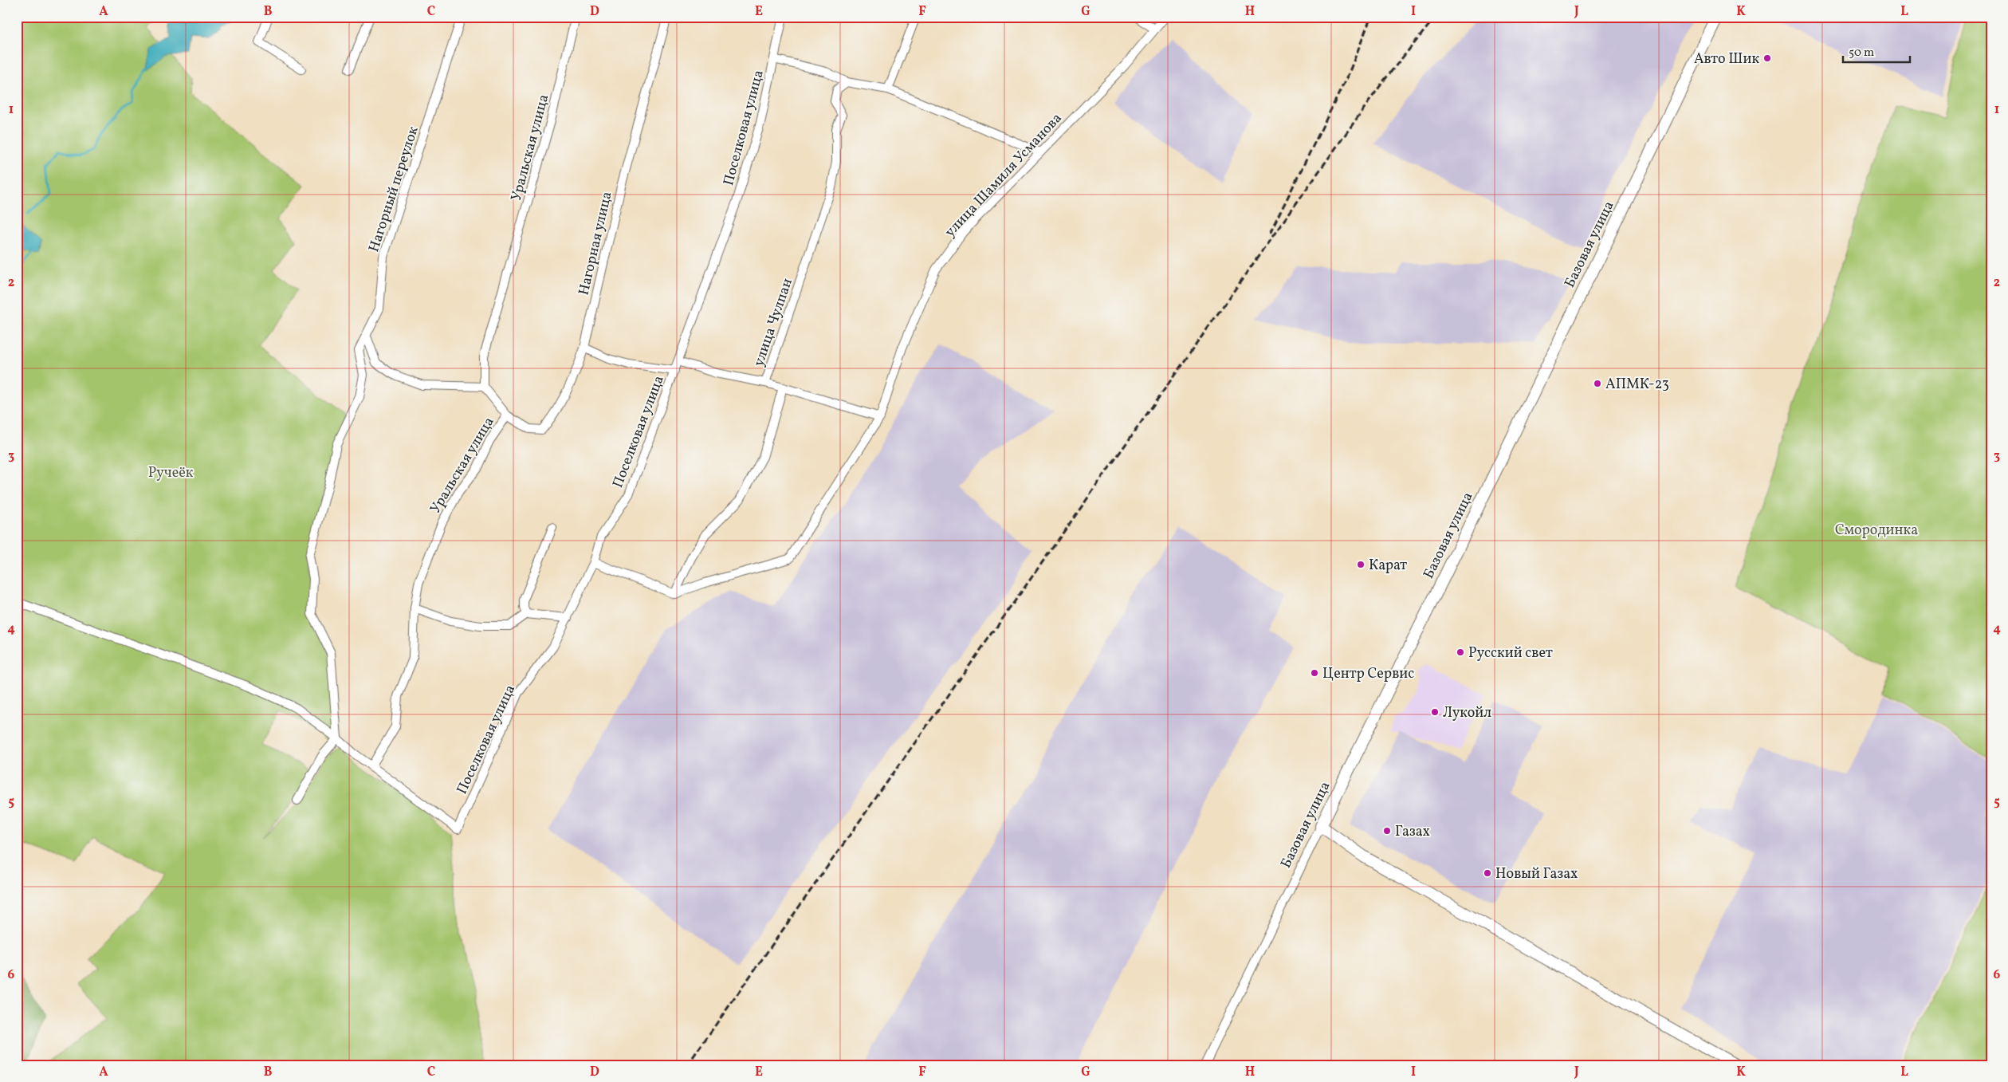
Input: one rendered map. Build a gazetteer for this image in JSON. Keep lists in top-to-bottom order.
{
  "streets": {
    "main road": ["Базовая улица"],
    "street": [
      "Поселковая улица",
      "Уральская улица",
      "улица Шамиля Усманова",
      "Нагорный переулок",
      "Нагорная улица",
      "улица Чулпан"
    ]
  },
  "crossings": [
    ["Поселковая улица", "Уральская улица"],
    ["Уральская улица", "Нагорная улица"],
    ["улица Шамиля Усманова", "улица Чулпан"]
  ],
  "parks": ["Ручеёк", "Смородинка"],
  "places": [
    "Авто Шик",
    "АПМК-23",
    "Карат",
    "Русский свет",
    "Центр Сервис",
    "Лукойл",
    "Газах",
    "Новый Газах"
  ],
  "scale_bar": "50 m",
  "grid": {
    "columns": [
      "A",
      "B",
      "C",
      "D",
      "E",
      "F",
      "G",
      "H",
      "I",
      "J",
      "K",
      "L"
    ],
    "rows": [
      "1",
      "2",
      "3",
      "4",
      "5",
      "6"
    ]
  }
}
